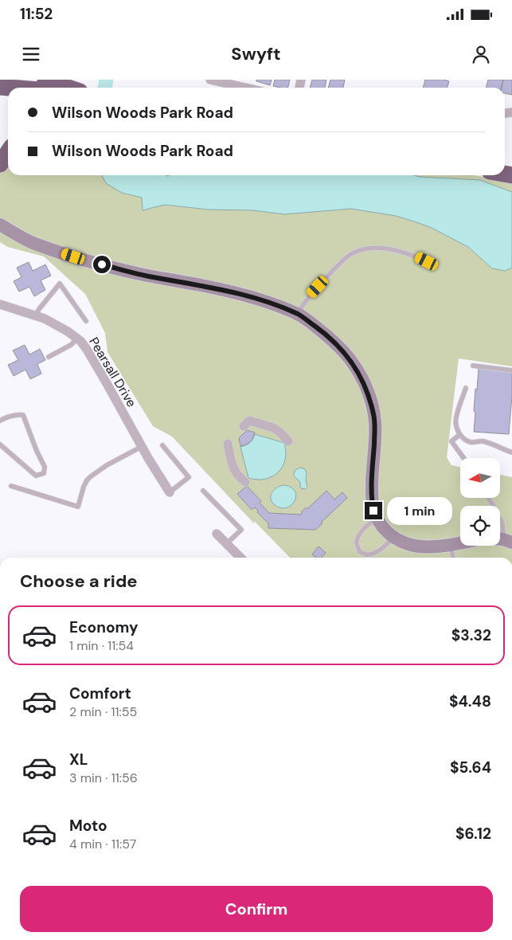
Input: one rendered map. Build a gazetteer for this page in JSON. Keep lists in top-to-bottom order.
{
  "streets": {
    "street": ["Pearsall Drive"]
  },
  "north": "left",
  "page": {
    "status": "11:52",
    "header": "Swyft",
    "banner": ["Wilson Woods Park Road", "Wilson Woods Park Road"],
    "bubble": "1 min",
    "heading": "Choose a ride",
    "list": [
      {
        "name": "Economy",
        "note": "1 min · 11:54",
        "value": "$3.32"
      },
      {
        "name": "Comfort",
        "note": "2 min · 11:55",
        "value": "$4.48"
      },
      {
        "name": "XL",
        "note": "3 min · 11:56",
        "value": "$5.64"
      },
      {
        "name": "Moto",
        "note": "4 min · 11:57",
        "value": "$6.12"
      }
    ],
    "buttons": "Confirm"
  }
}
